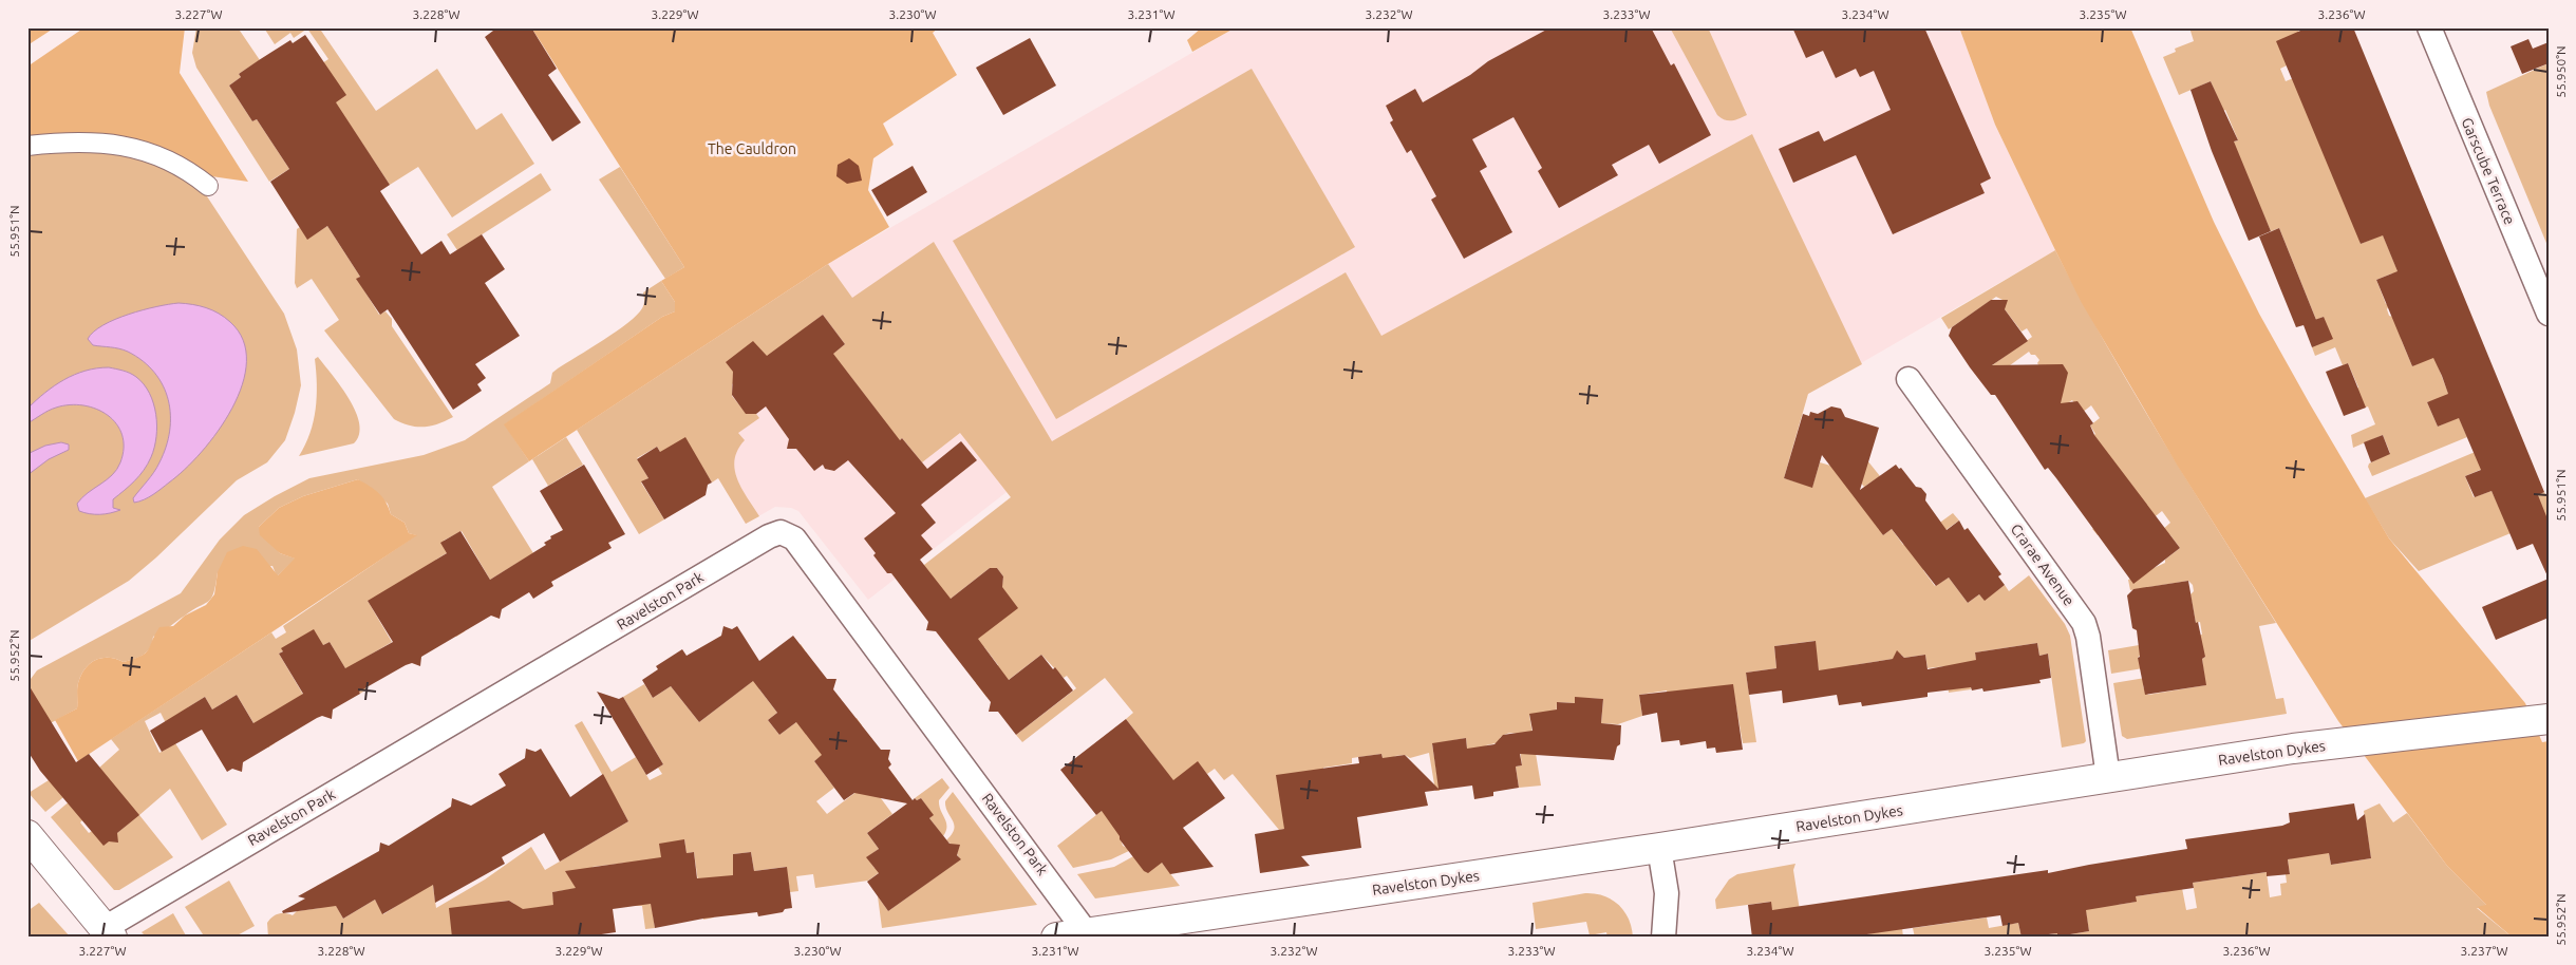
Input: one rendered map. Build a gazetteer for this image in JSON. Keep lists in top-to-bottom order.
{
  "streets": {
    "street": [
      "Garscube Terrace",
      "Crarae Avenue",
      "Ravelston Park",
      "Ravelston Dykes"
    ]
  },
  "crossings": [
    ["Crarae Avenue", "Ravelston Dykes"],
    ["Ravelston Park", "Ravelston Dykes"]
  ],
  "parks": ["The Cauldron"],
  "coordinates": [
    "3.227°W",
    "3.228°W",
    "3.229°W",
    "3.230°W",
    "3.231°W",
    "3.232°W",
    "3.233°W",
    "3.234°W",
    "3.235°W",
    "3.236°W",
    "55.950°N",
    "55.951°N",
    "55.952°N",
    "3.237°W"
  ]
}
